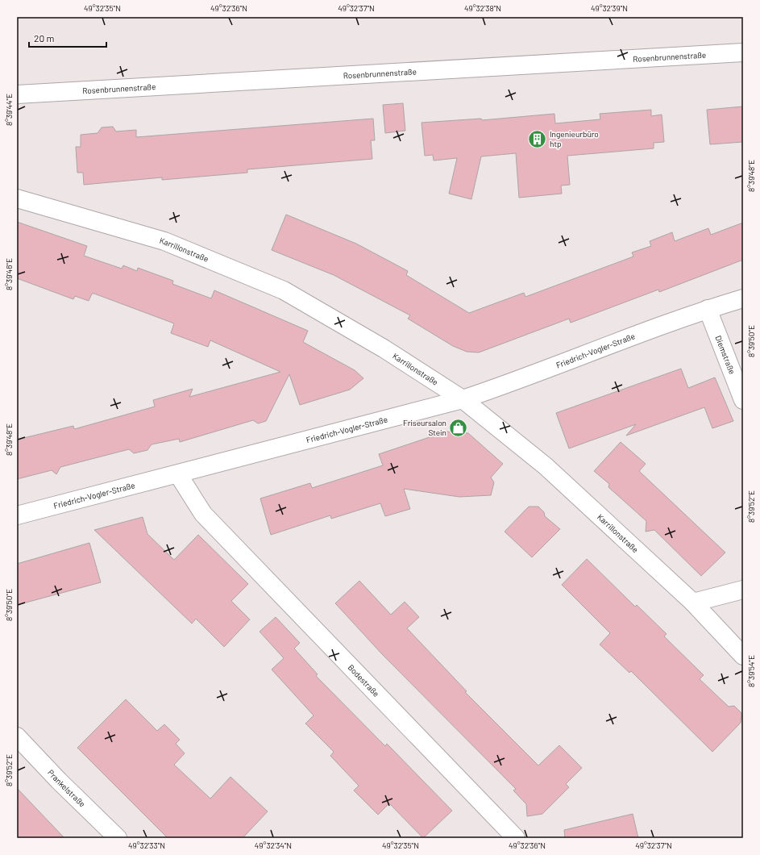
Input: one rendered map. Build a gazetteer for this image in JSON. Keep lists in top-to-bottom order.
{
  "streets": {
    "street": [
      "Rosenbrunnenstraße",
      "Karrillonstraße",
      "Friedrich-Vogler-Straße",
      "Diemstraße",
      "Bodestraße",
      "Prankelstraße"
    ]
  },
  "crossings": [
    ["Karrillonstraße", "Friedrich-Vogler-Straße"],
    ["Friedrich-Vogler-Straße", "Diemstraße"],
    ["Friedrich-Vogler-Straße", "Bodestraße"]
  ],
  "places": {
    "building": ["Ingenieurbüro htp"],
    "shop": ["Friseursalon Stein"]
  },
  "scale_bar": "20 m",
  "coordinates": [
    "49°32'35\"N",
    "49°32'36\"N",
    "49°32'37\"N",
    "49°32'38\"N",
    "49°32'39\"N",
    "8°39'44\"E",
    "8°39'48\"E",
    "8°39'46\"E",
    "8°39'50\"E",
    "8°39'52\"E",
    "8°39'54\"E",
    "49°32'33\"N",
    "49°32'34\"N"
  ]
}
